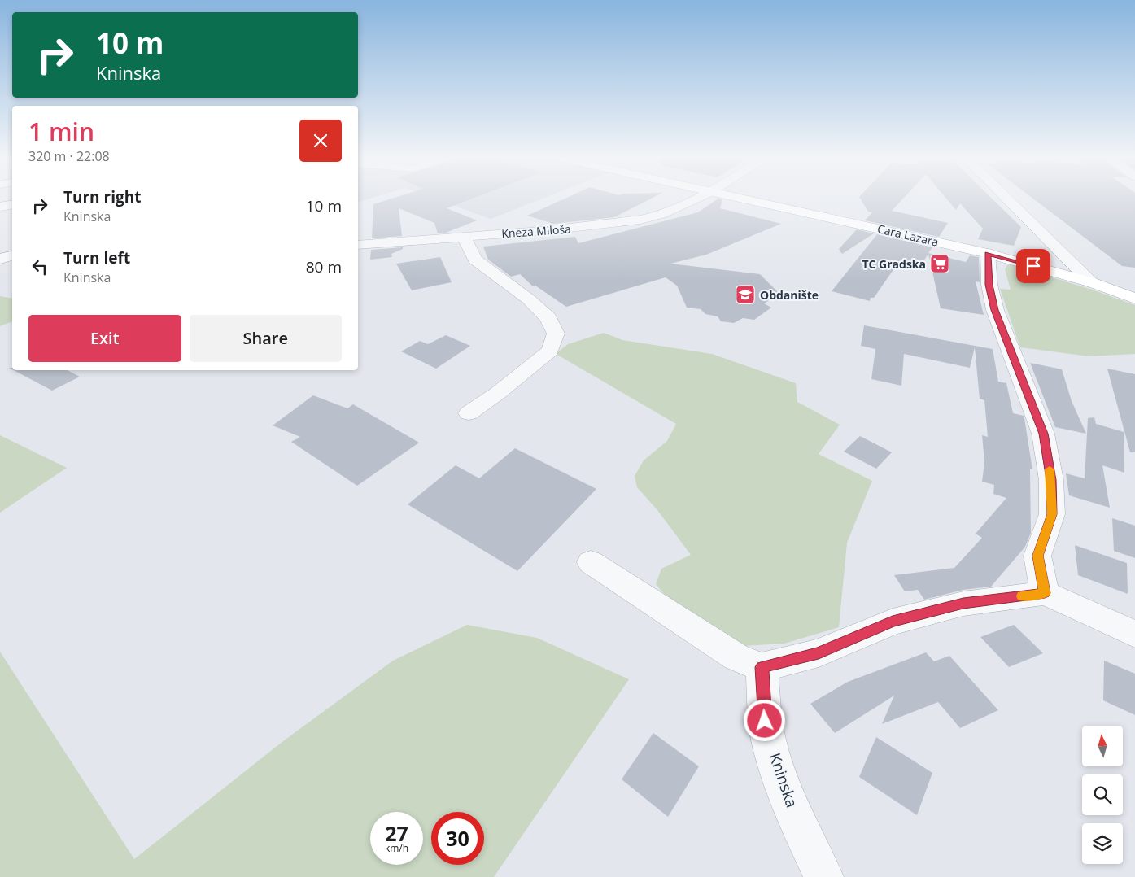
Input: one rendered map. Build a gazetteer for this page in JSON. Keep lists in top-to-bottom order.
{
  "streets": {
    "main road": ["Cara Lazara"],
    "street": ["Kneza Miloša", "Kninska"]
  },
  "places": {
    "supermarket": ["TC Gradska"],
    "school or university": ["Obdanište"]
  },
  "north": "top",
  "page": {
    "turn": ["10 m", "Kninska"],
    "heading": ["1 min", "320 m · 22:08"],
    "list": [
      {
        "name": "Turn right",
        "note": "Kninska",
        "value": "10 m"
      },
      {
        "name": "Turn left",
        "note": "Kninska",
        "value": "80 m"
      }
    ],
    "buttons": ["Exit", "Share"],
    "speed": "27 km/h",
    "limit": "30"
  }
}
